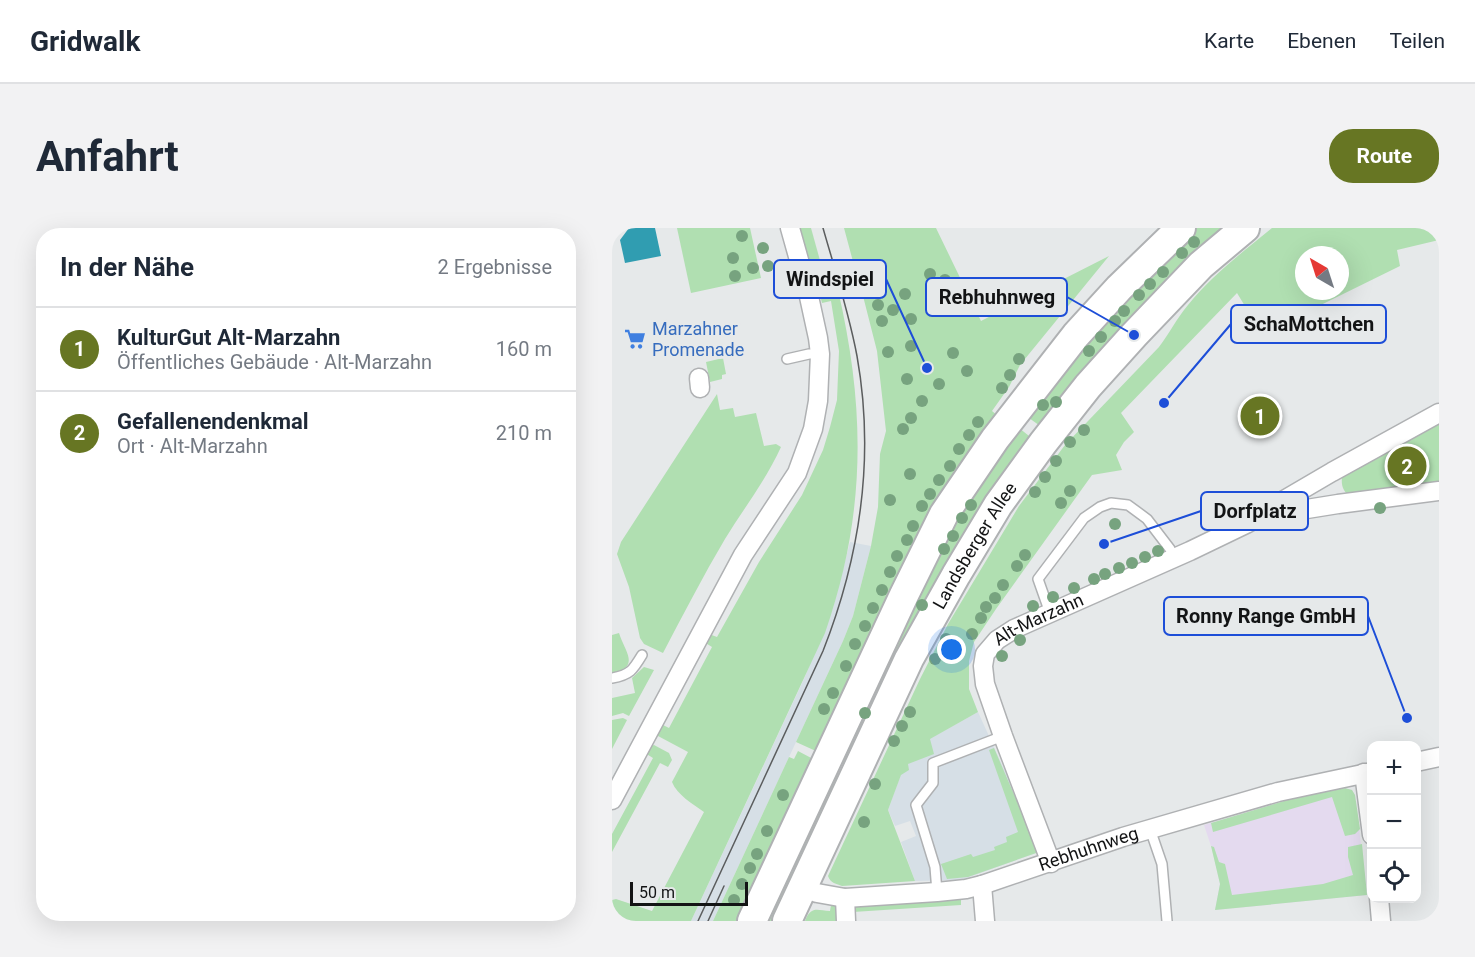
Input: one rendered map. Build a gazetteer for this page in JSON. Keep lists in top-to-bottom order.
{
  "streets": {
    "main road": ["Landsberger Allee"],
    "street": ["Alt-Marzahn", "Rebhuhnweg"]
  },
  "crossings": [
    ["Landsberger Allee", "Rebhuhnweg"],
    ["Alt-Marzahn", "Rebhuhnweg"]
  ],
  "places": {
    "other": [
      "Rebhuhnweg",
      "Windspiel",
      "SchaMottchen",
      "Dorfplatz",
      "Ronny Range GmbH"
    ],
    "supermarket": ["Marzahner Promenade"]
  },
  "scale_bar": "50 m",
  "north": "top left",
  "page": {
    "header": "Gridwalk",
    "nav": ["Karte", "Ebenen", "Teilen"],
    "buttons": "Route",
    "title": "Anfahrt",
    "heading": ["In der Nähe", "2 Ergebnisse"],
    "list": [
      {
        "mark": "1",
        "name": "KulturGut Alt-Marzahn",
        "note": "Öffentliches Gebäude · Alt-Marzahn",
        "value": "160 m"
      },
      {
        "mark": "2",
        "name": "Gefallenendenkmal",
        "note": "Ort · Alt-Marzahn",
        "value": "210 m"
      }
    ],
    "pins": ["1", "2"],
    "map_buttons": ["+", "−"],
    "scale": "50 m"
  }
}
